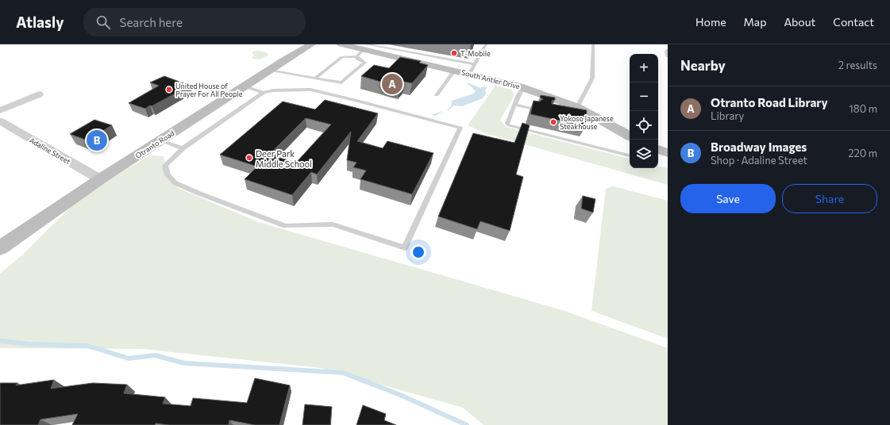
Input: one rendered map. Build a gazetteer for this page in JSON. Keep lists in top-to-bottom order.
{
  "streets": {
    "street": ["South Antler Drive", "Otranto Road", "Adaline Street"]
  },
  "crossings": [
    ["Otranto Road", "Adaline Street"]
  ],
  "places": [
    "T-Mobile",
    "United House of Prayer For All People",
    "Yokoso Japanese Steakhouse",
    "Deer Park Middle School"
  ],
  "page": {
    "header": "Atlasly",
    "search": "Search here",
    "nav": [
      "Home",
      "Map",
      "About",
      "Contact"
    ],
    "heading": ["Nearby", "2 results"],
    "map_buttons": ["+", "−"],
    "pins": ["A", "B"],
    "list": [
      {
        "mark": "A",
        "name": "Otranto Road Library",
        "note": "Library",
        "value": "180 m"
      },
      {
        "mark": "B",
        "name": "Broadway Images",
        "note": "Shop · Adaline Street",
        "value": "220 m"
      }
    ],
    "buttons": ["Save", "Share"]
  }
}
